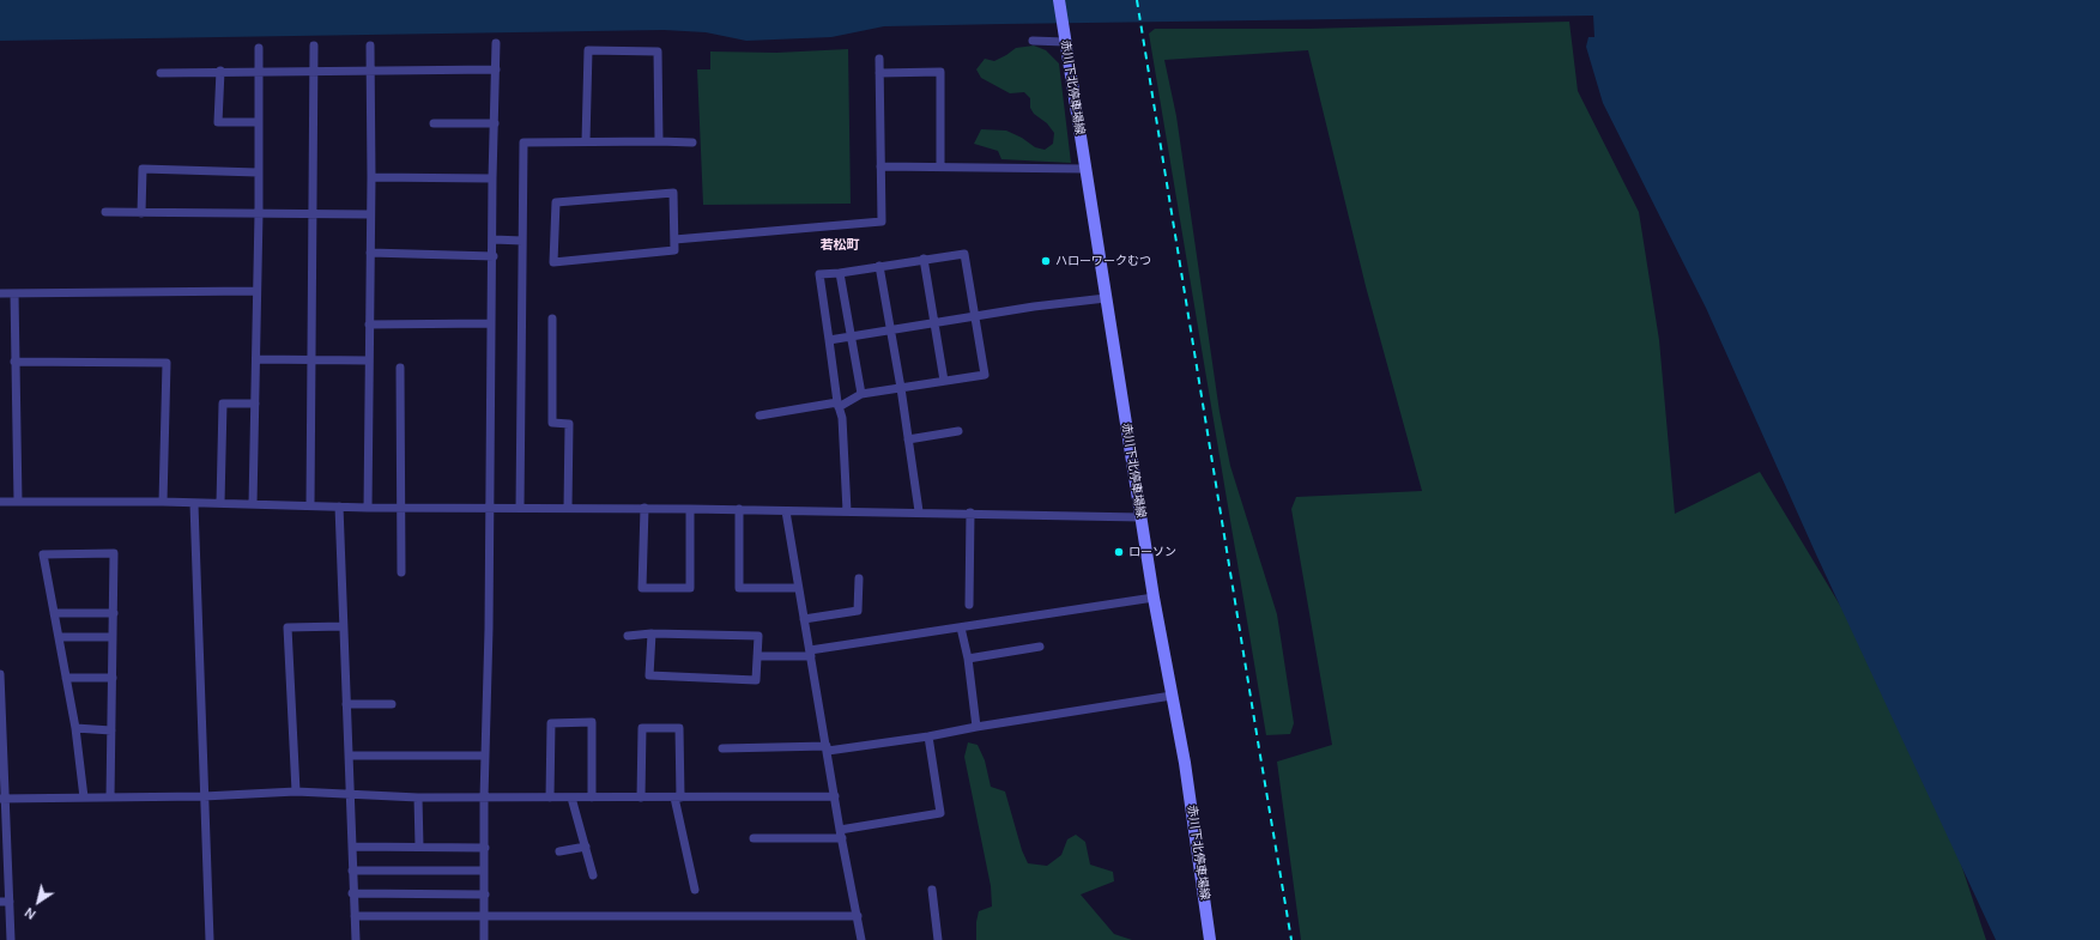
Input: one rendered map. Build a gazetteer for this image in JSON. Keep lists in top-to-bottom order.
{
  "streets": {
    "main road": ["赤川下北停車場線"]
  },
  "districts": ["若松町"],
  "places": ["ハローワークむつ", "ローソン"],
  "north": "bottom left"
}
